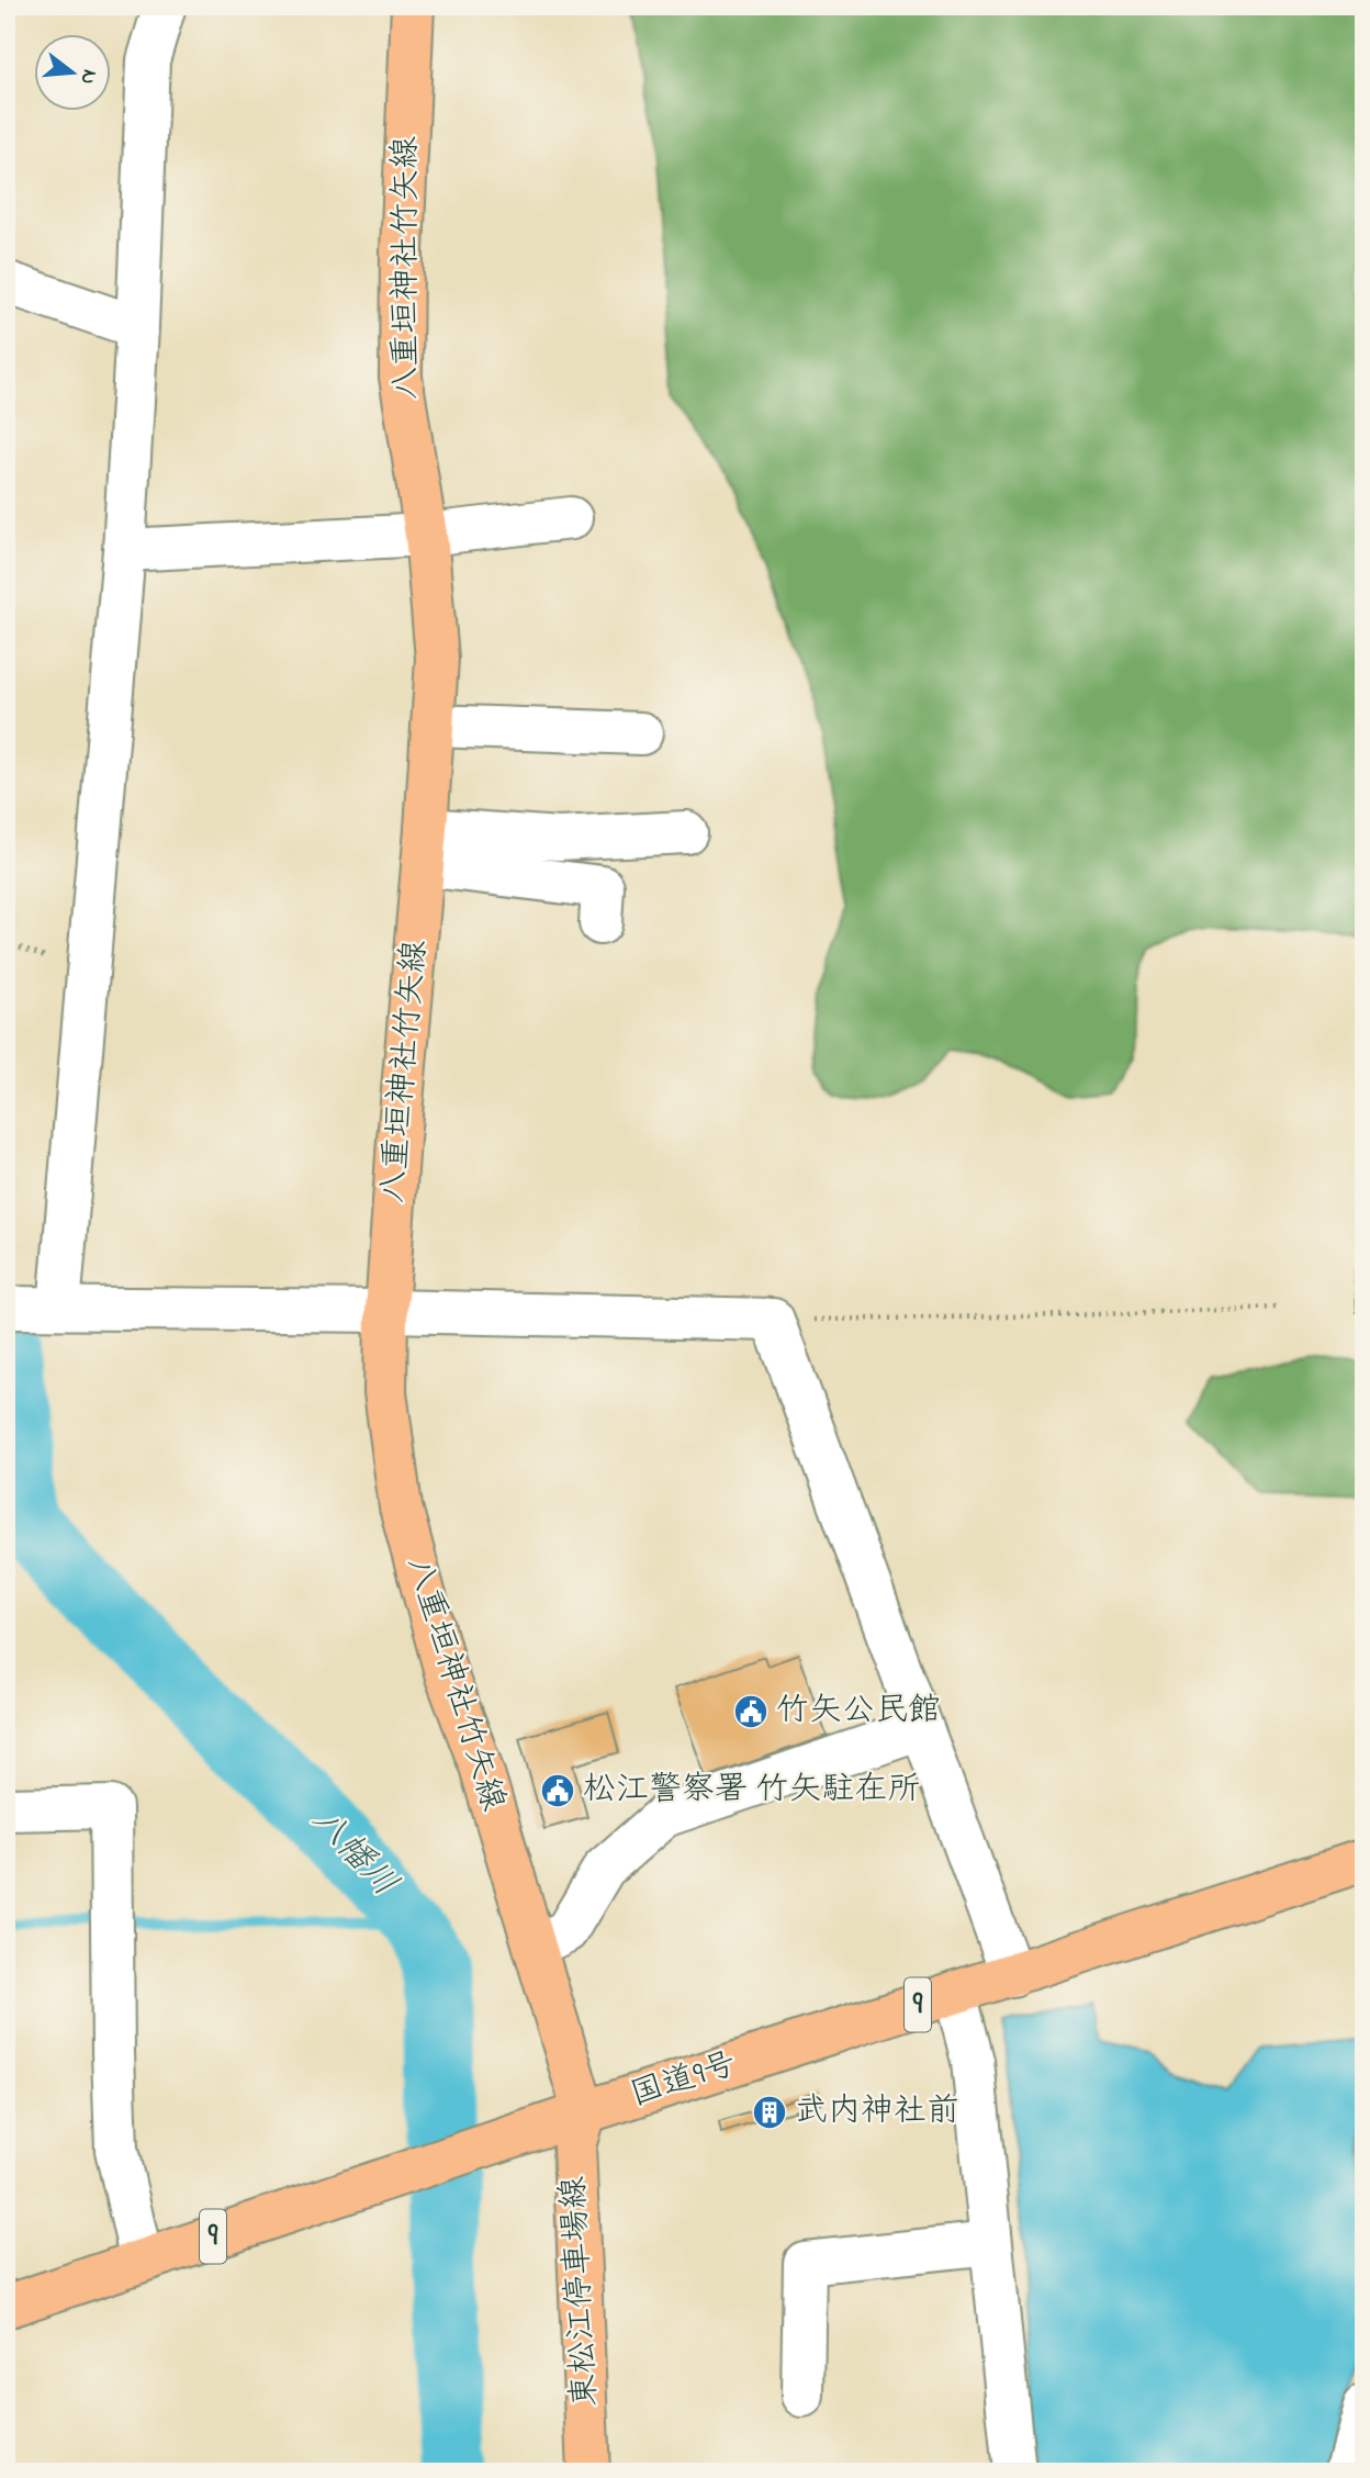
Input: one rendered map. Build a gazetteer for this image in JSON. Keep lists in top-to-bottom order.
{
  "streets": {
    "main road": [
      "八重垣神社竹矢線",
      "9",
      "国道9号",
      "東松江停車場線"
    ]
  },
  "crossings": [
    ["八重垣神社竹矢線", "国道9号"],
    ["八重垣神社竹矢線", "東松江停車場線"],
    ["国道9号", "東松江停車場線"]
  ],
  "water": ["八幡川"],
  "places": {
    "public building": ["竹矢公民館", "松江警察署 竹矢駐在所"],
    "building": ["武内神社前"]
  },
  "north": "right"
}
